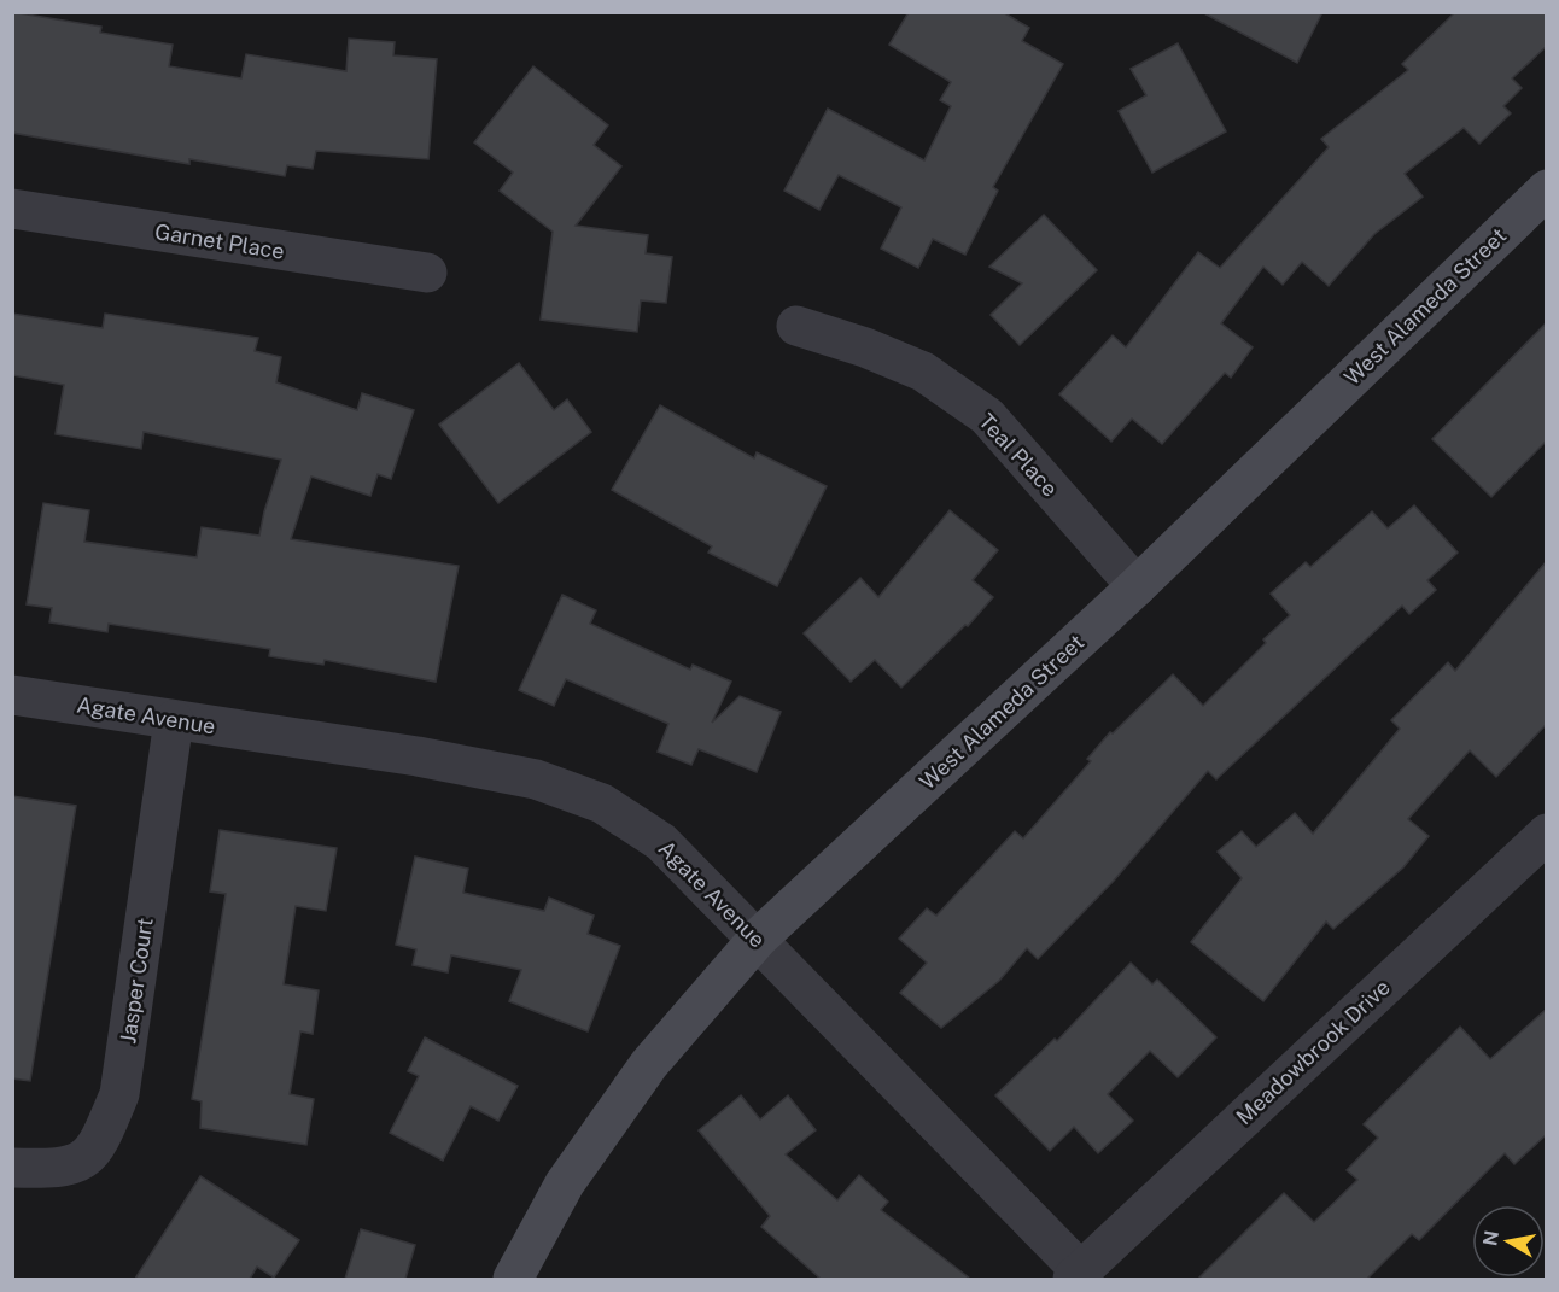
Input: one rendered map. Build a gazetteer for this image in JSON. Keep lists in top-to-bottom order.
{
  "streets": {
    "street": [
      "Garnet Place",
      "West Alameda Street",
      "Teal Place",
      "Agate Avenue",
      "Jasper Court",
      "Meadowbrook Drive"
    ]
  },
  "crossings": [
    ["West Alameda Street", "Teal Place"],
    ["West Alameda Street", "Agate Avenue"],
    ["Agate Avenue", "Jasper Court"],
    ["Agate Avenue", "Meadowbrook Drive"]
  ],
  "north": "left"
}
